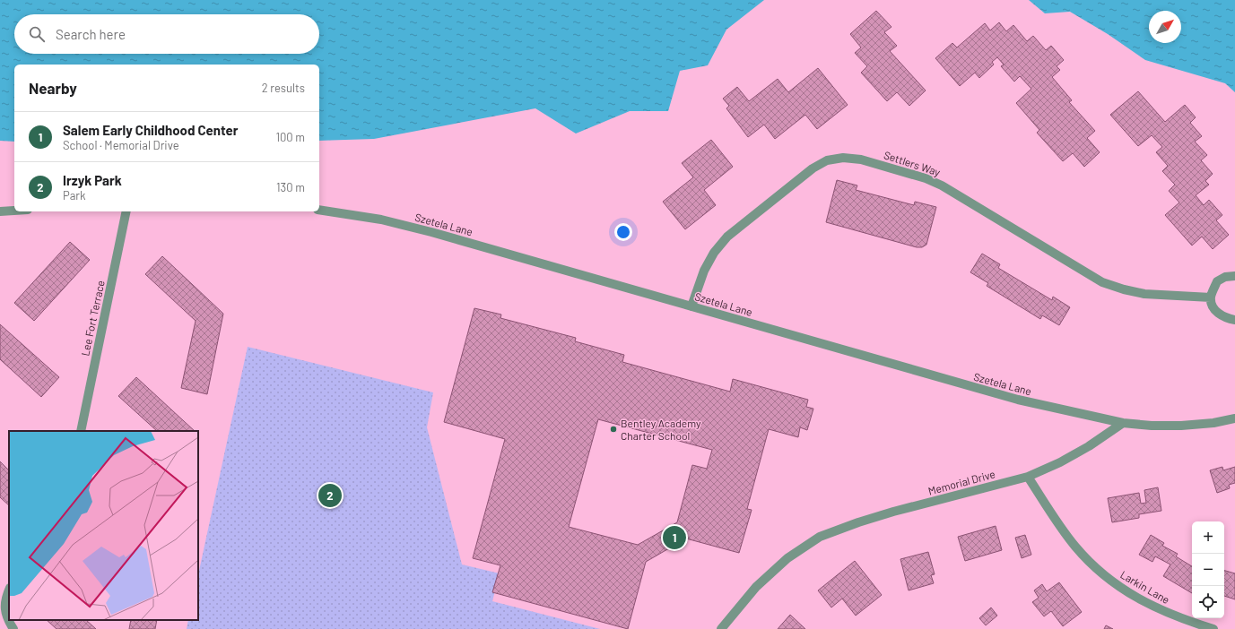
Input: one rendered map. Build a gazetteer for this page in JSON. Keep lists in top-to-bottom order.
{
  "streets": {
    "street": [
      "Settlers Way",
      "Szetela Lane",
      "Lee Fort Terrace",
      "Memorial Drive",
      "Larkin Lane"
    ]
  },
  "crossings": [
    ["Settlers Way", "Szetela Lane"],
    ["Szetela Lane", "Memorial Drive"],
    ["Memorial Drive", "Larkin Lane"]
  ],
  "places": ["Bentley Academy Charter School"],
  "north": "top right",
  "page": {
    "search": "Search here",
    "heading": ["Nearby", "2 results"],
    "list": [
      {
        "mark": "1",
        "name": "Salem Early Childhood Center",
        "note": "School · Memorial Drive",
        "value": "100 m"
      },
      {
        "mark": "2",
        "name": "Irzyk Park",
        "note": "Park",
        "value": "130 m"
      }
    ],
    "pins": ["2", "1"],
    "map_buttons": ["+", "−"]
  }
}
